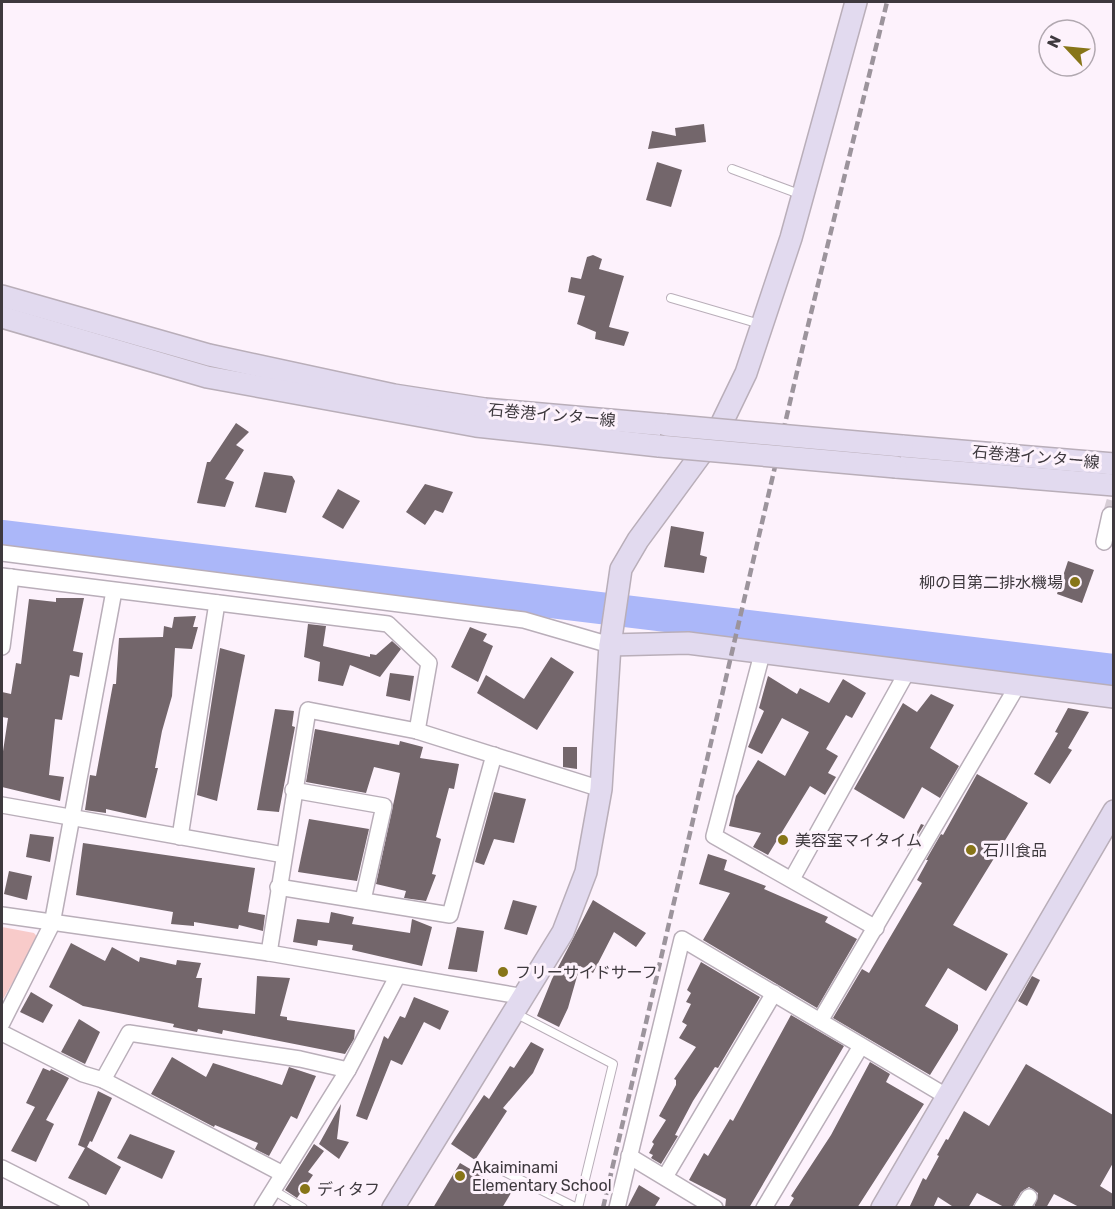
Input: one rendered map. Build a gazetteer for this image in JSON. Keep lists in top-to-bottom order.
{
  "streets": {
    "street": ["石巻港インター線"]
  },
  "places": [
    "柳の目第二排水機場",
    "美容室マイタイム",
    "石川食品",
    "フリーサイドサーフ",
    "Akaiminami Elementary School",
    "ディタフ"
  ],
  "north": "top left"
}
